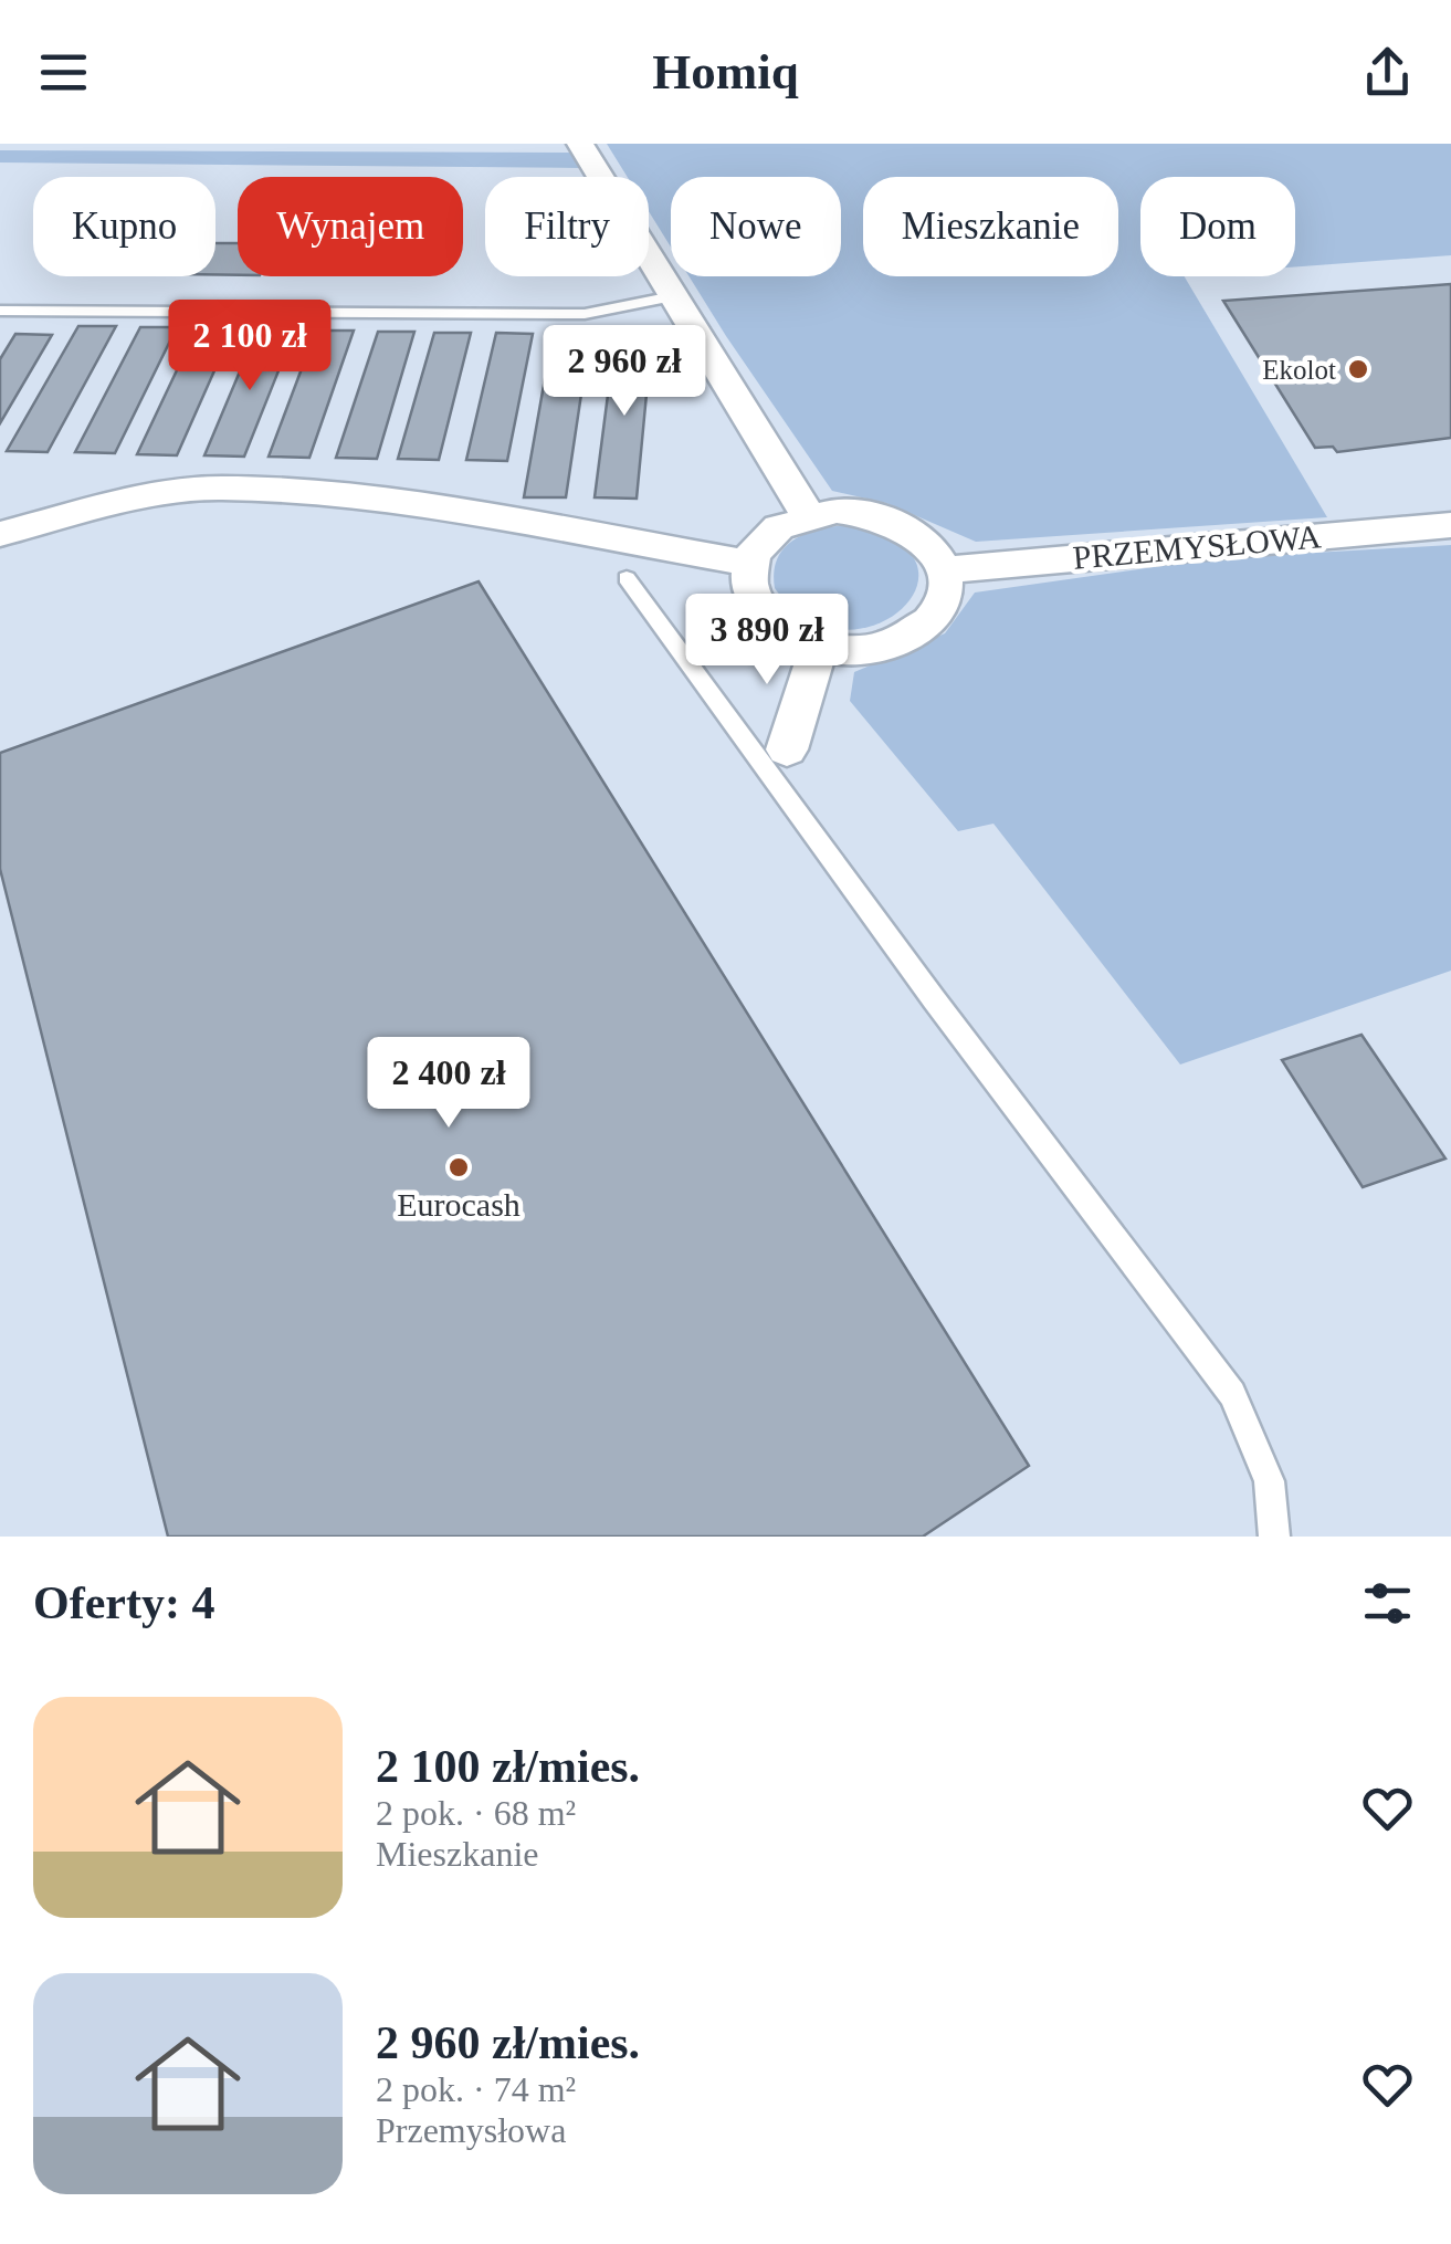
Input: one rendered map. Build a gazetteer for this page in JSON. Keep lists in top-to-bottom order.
{
  "streets": {
    "street": ["PRZEMYSŁOWA"]
  },
  "places": ["Ekolot", "Eurocash"],
  "page": {
    "header": "Homiq",
    "chip": [
      "Kupno",
      "Wynajem",
      "Filtry",
      "Nowe",
      "Mieszkanie",
      "Dom"
    ],
    "price": [
      "2 100 zł",
      "2 960 zł",
      "3 890 zł",
      "2 400 zł"
    ],
    "heading": "Oferty: 4",
    "list": [
      {
        "name": "2 100 zł/mies.",
        "note": "2 pok. · 68 m² · Mieszkanie"
      },
      {
        "name": "2 960 zł/mies.",
        "note": "2 pok. · 74 m² · Przemysłowa"
      }
    ]
  }
}
